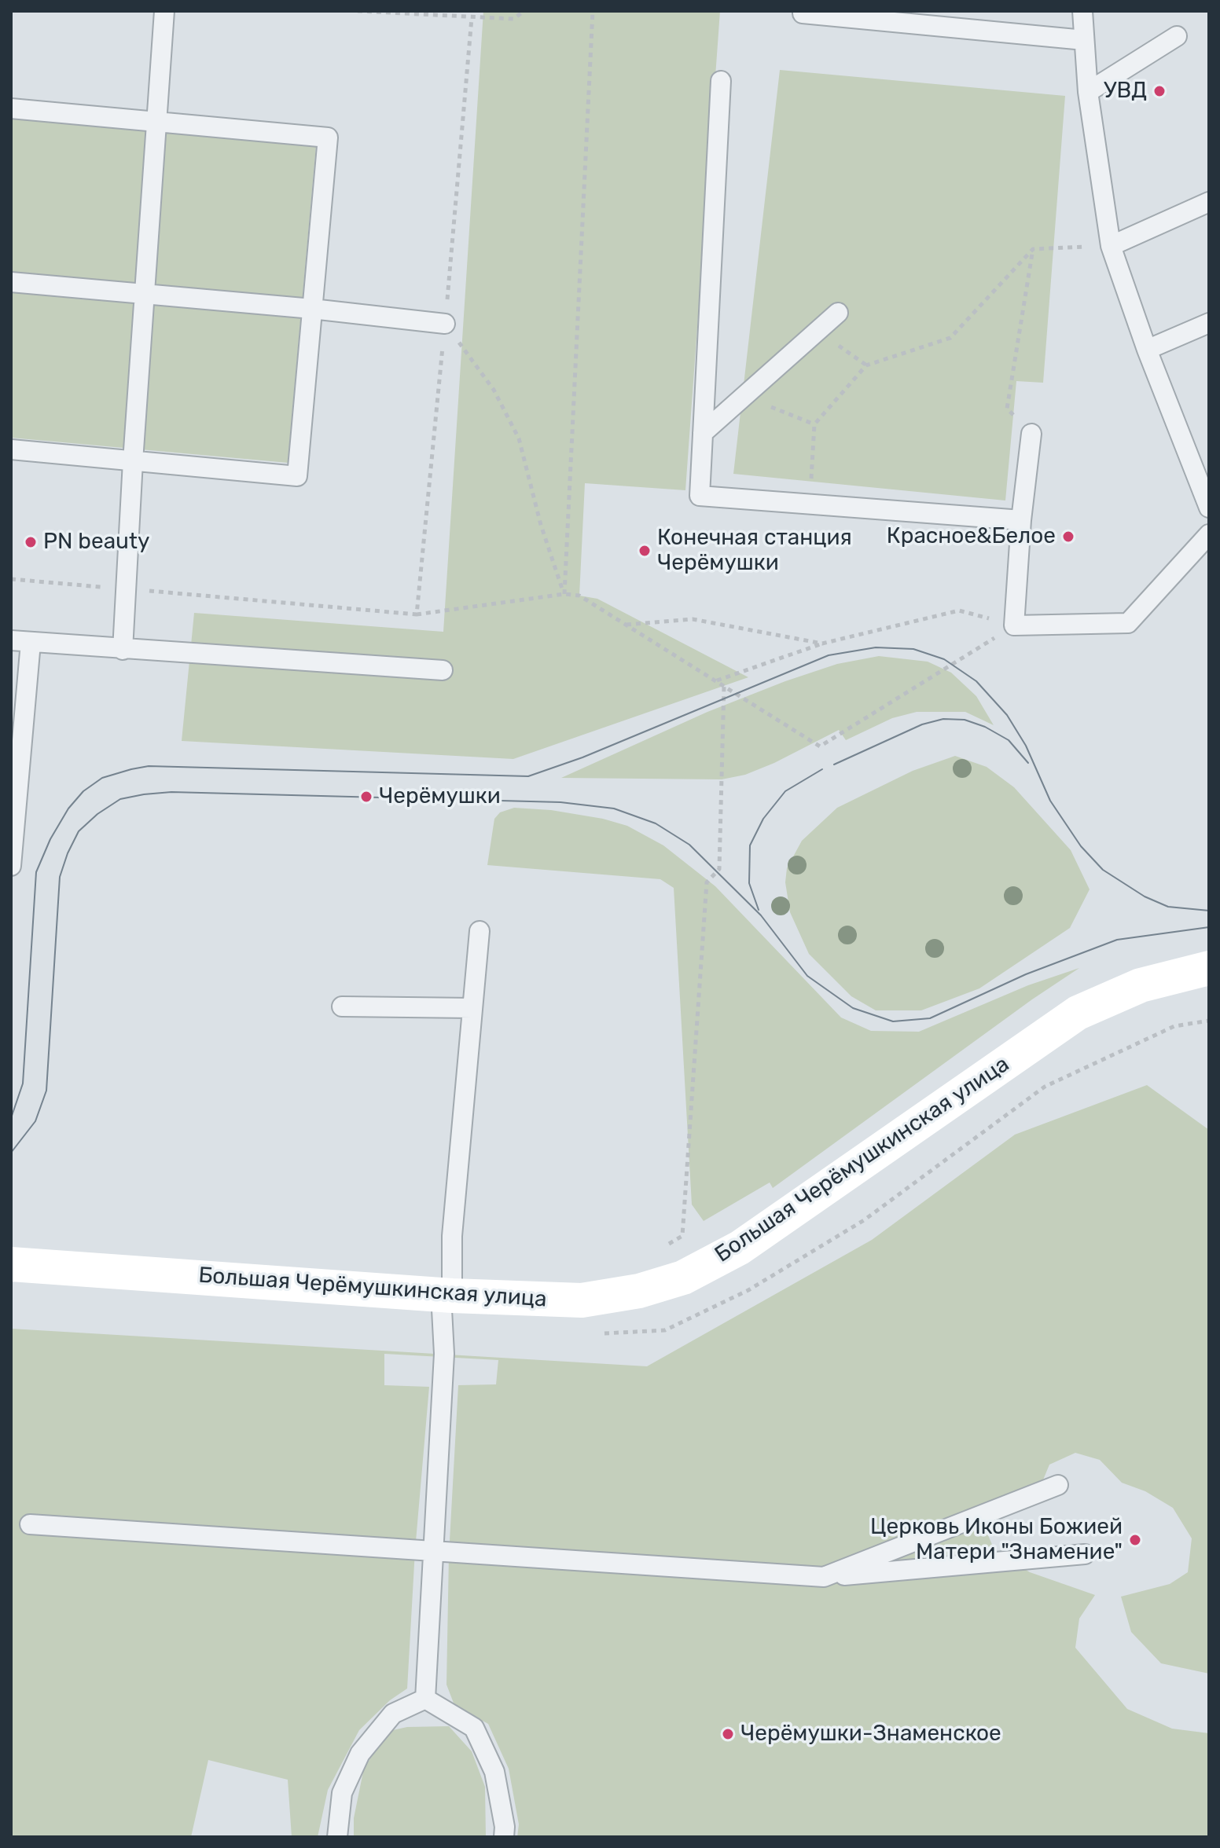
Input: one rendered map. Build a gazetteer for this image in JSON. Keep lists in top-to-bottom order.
{
  "streets": {
    "street": ["Большая Черёмушкинская улица"]
  },
  "places": [
    "УВД",
    "Красное&Белое",
    "PN beauty",
    "Конечная станция Черёмушки",
    "Черёмушки",
    "Церковь Иконы Божией Матери \"Знамение\"",
    "Черёмушки-Знаменское"
  ]
}
